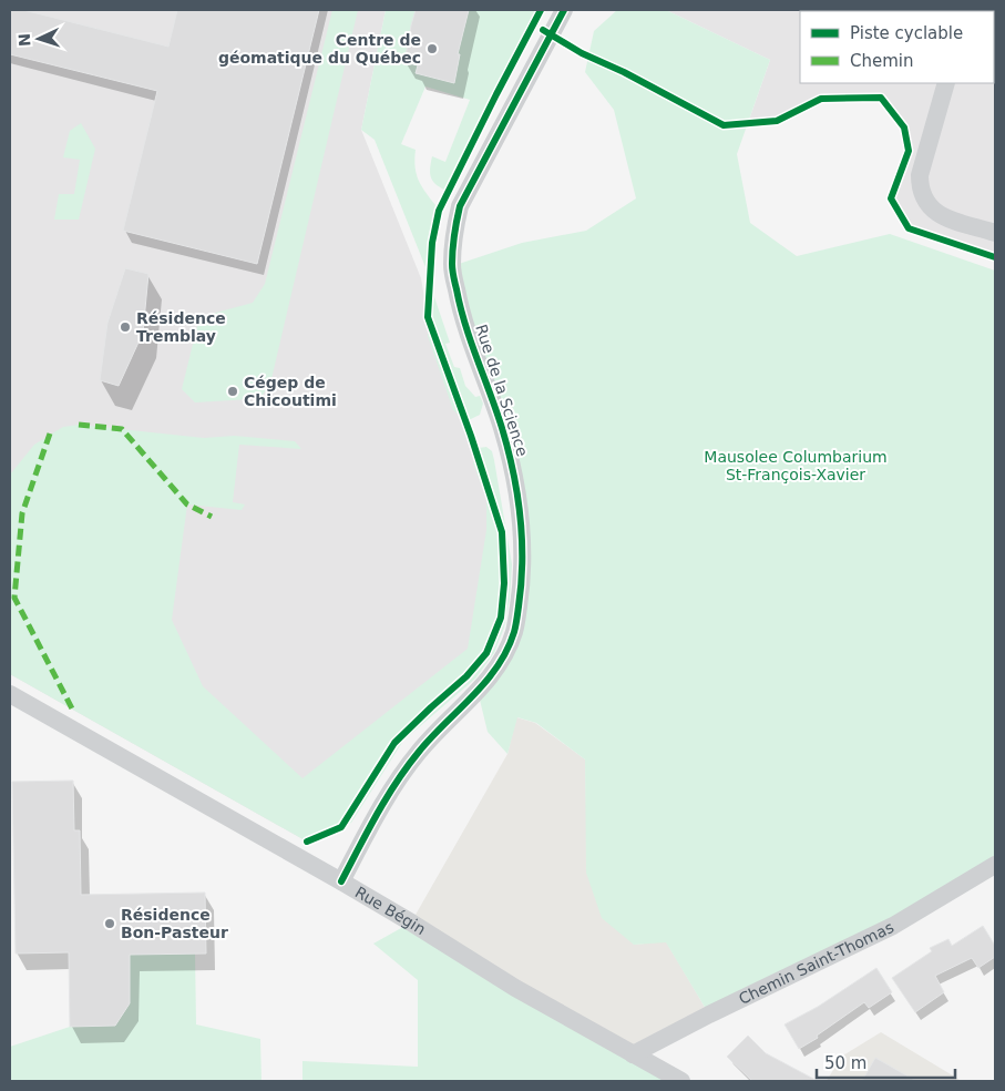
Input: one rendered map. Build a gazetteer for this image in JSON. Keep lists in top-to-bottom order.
{
  "streets": {
    "street": ["Rue de la Science", "Rue Bégin", "Chemin Saint-Thomas"]
  },
  "crossings": [
    ["Rue de la Science", "Rue Bégin"],
    ["Rue Bégin", "Chemin Saint-Thomas"]
  ],
  "parks": ["Mausolee Columbarium St-François-Xavier"],
  "places": [
    "Centre de géomatique du Québec",
    "Résidence Tremblay",
    "Cégep de Chicoutimi",
    "Résidence Bon-Pasteur"
  ],
  "legend": ["Piste cyclable", "Chemin"],
  "scale_bar": "50 m",
  "north": "left"
}
